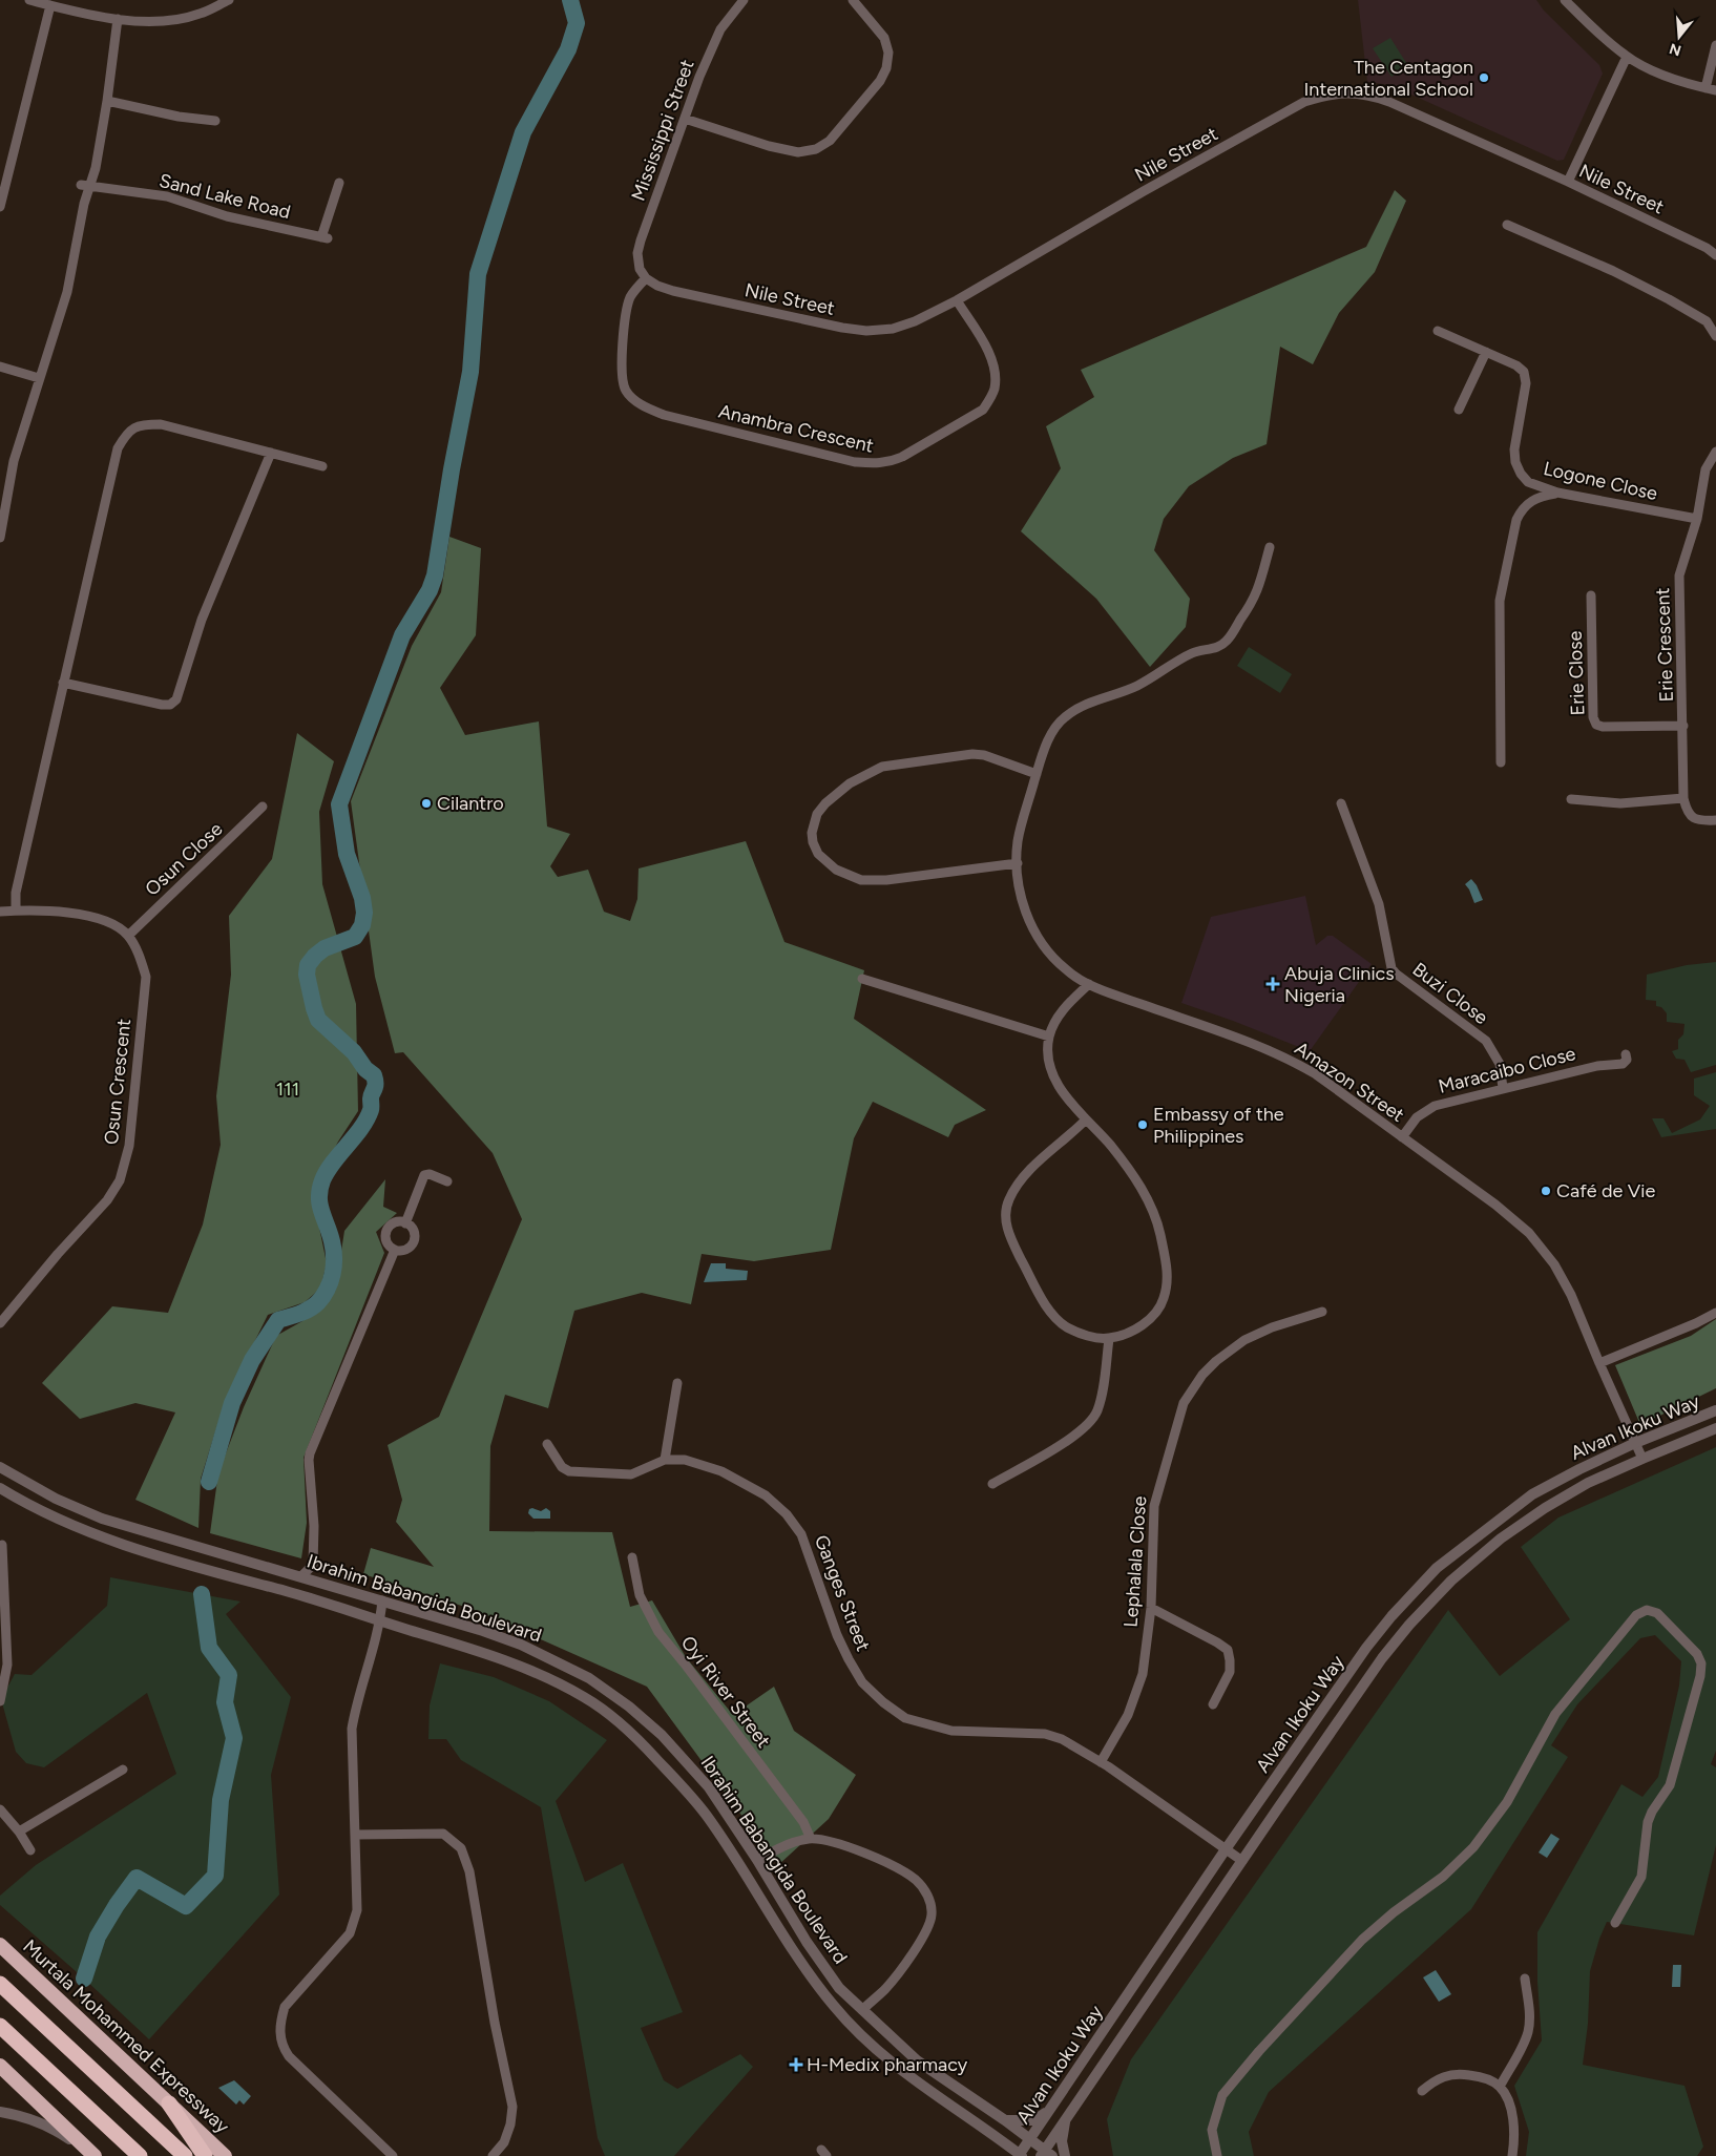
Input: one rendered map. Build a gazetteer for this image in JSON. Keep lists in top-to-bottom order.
{
  "streets": {
    "highway": ["Murtala Mohammed Expressway"],
    "street": [
      "Mississippi Street",
      "Nile Street",
      "Sand Lake Road",
      "Anambra Crescent",
      "Logone Close",
      "Erie Crescent",
      "Erie Close",
      "Osun Close",
      "Buzi Close",
      "Maracaibo Close",
      "Osun Crescent",
      "Amazon Street",
      "Alvan Ikoku Way",
      "Lephalala Close",
      "Ganges Street",
      "Ibrahim Babangida Boulevard",
      "Oyi River Street"
    ]
  },
  "crossings": [
    ["Mississippi Street", "Nile Street"],
    ["Mississippi Street", "Anambra Crescent"],
    ["Nile Street", "Anambra Crescent"],
    ["Logone Close", "Erie Crescent"],
    ["Erie Crescent", "Erie Close"],
    ["Osun Close", "Osun Crescent"],
    ["Buzi Close", "Maracaibo Close"],
    ["Maracaibo Close", "Amazon Street"],
    ["Amazon Street", "Alvan Ikoku Way"],
    ["Alvan Ikoku Way", "Ganges Street"],
    ["Alvan Ikoku Way", "Ibrahim Babangida Boulevard"],
    ["Lephalala Close", "Ganges Street"]
  ],
  "parks": ["111"],
  "places": {
    "other": [
      "The Centagon International School",
      "Cilantro",
      "Embassy of the Philippines",
      "Café de Vie"
    ],
    "health": ["Abuja Clinics Nigeria", "H-Medix pharmacy"]
  },
  "north": "bottom"
}
